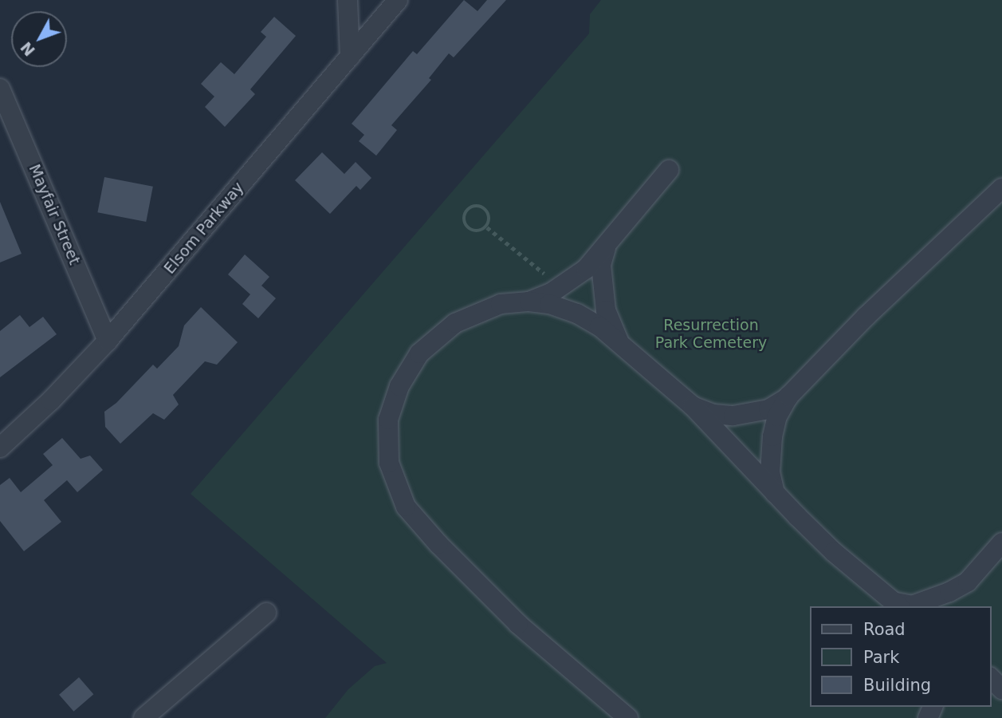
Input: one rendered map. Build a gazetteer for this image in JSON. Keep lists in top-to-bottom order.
{
  "streets": {
    "street": ["Mayfair Street", "Elsom Parkway"]
  },
  "crossings": [
    ["Mayfair Street", "Elsom Parkway"]
  ],
  "parks": ["Resurrection Park Cemetery"],
  "legend": ["Road", "Park", "Building"],
  "north": "bottom left"
}
